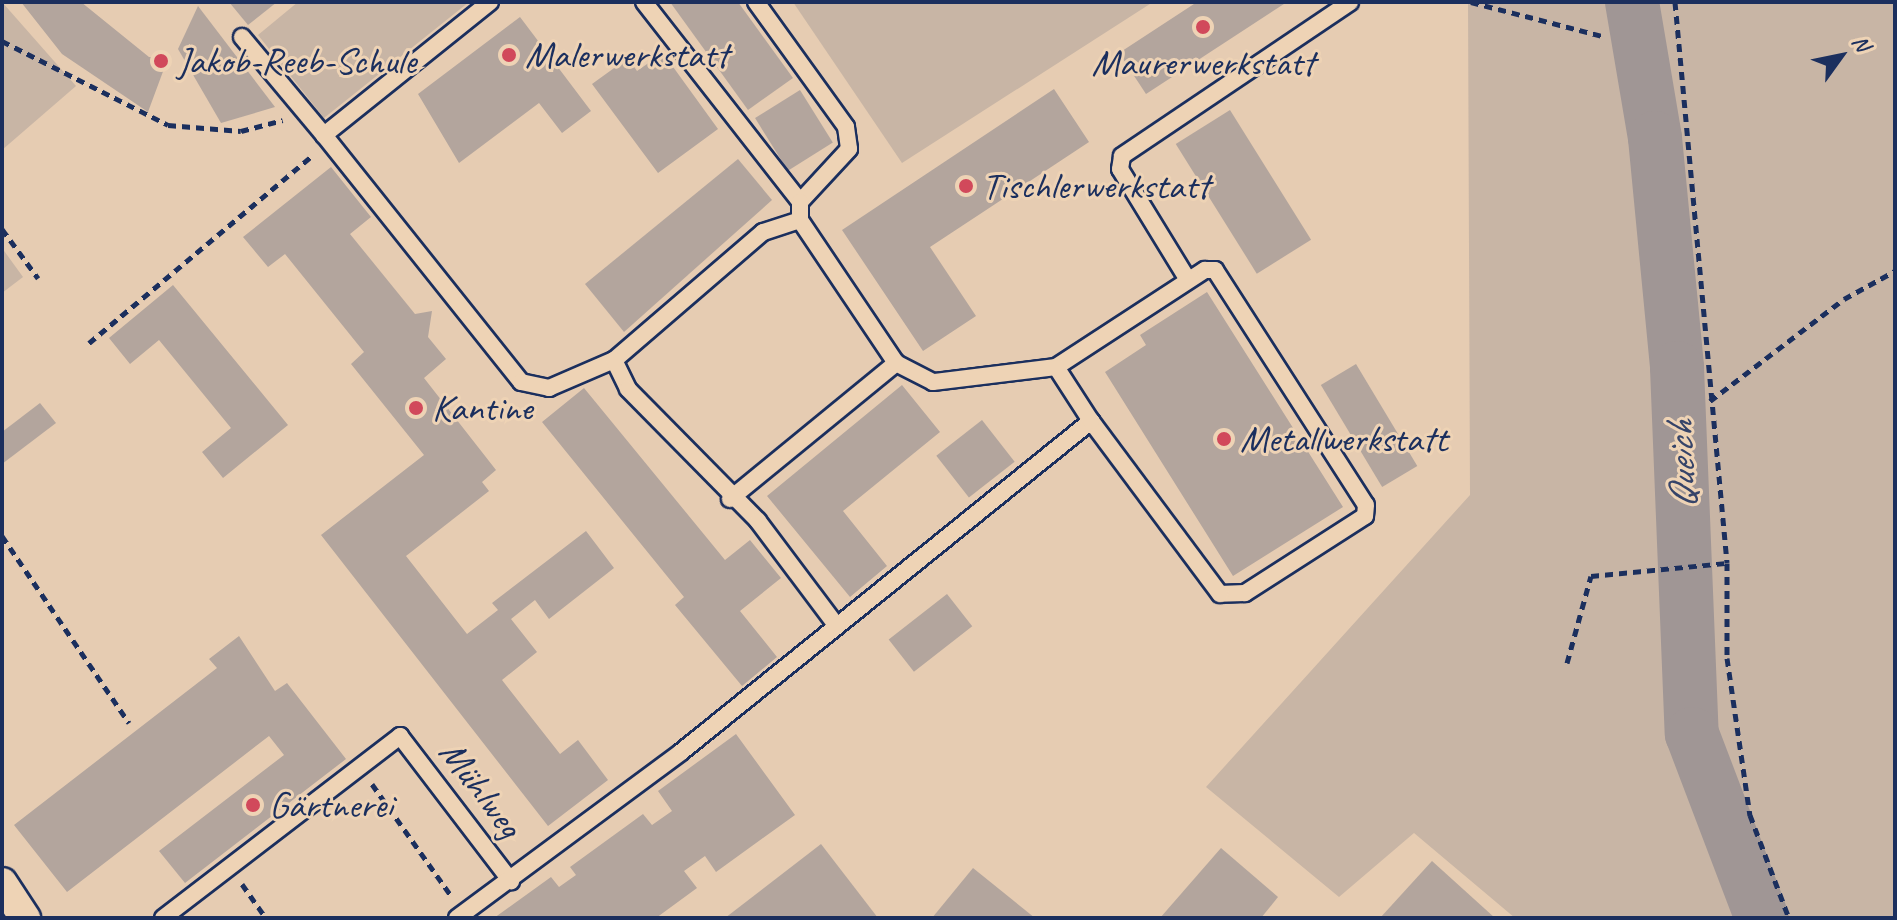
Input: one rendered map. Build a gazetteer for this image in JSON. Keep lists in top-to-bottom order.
{
  "streets": {
    "lane": ["Mühlweg"]
  },
  "water": ["Queich"],
  "places": [
    "Maurerwerkstatt",
    "Malerwerkstatt",
    "Jakob-Reeb-Schule",
    "Tischlerwerkstatt",
    "Kantine",
    "Metallwerkstatt",
    "Gärtnerei"
  ],
  "north": "top right"
}
